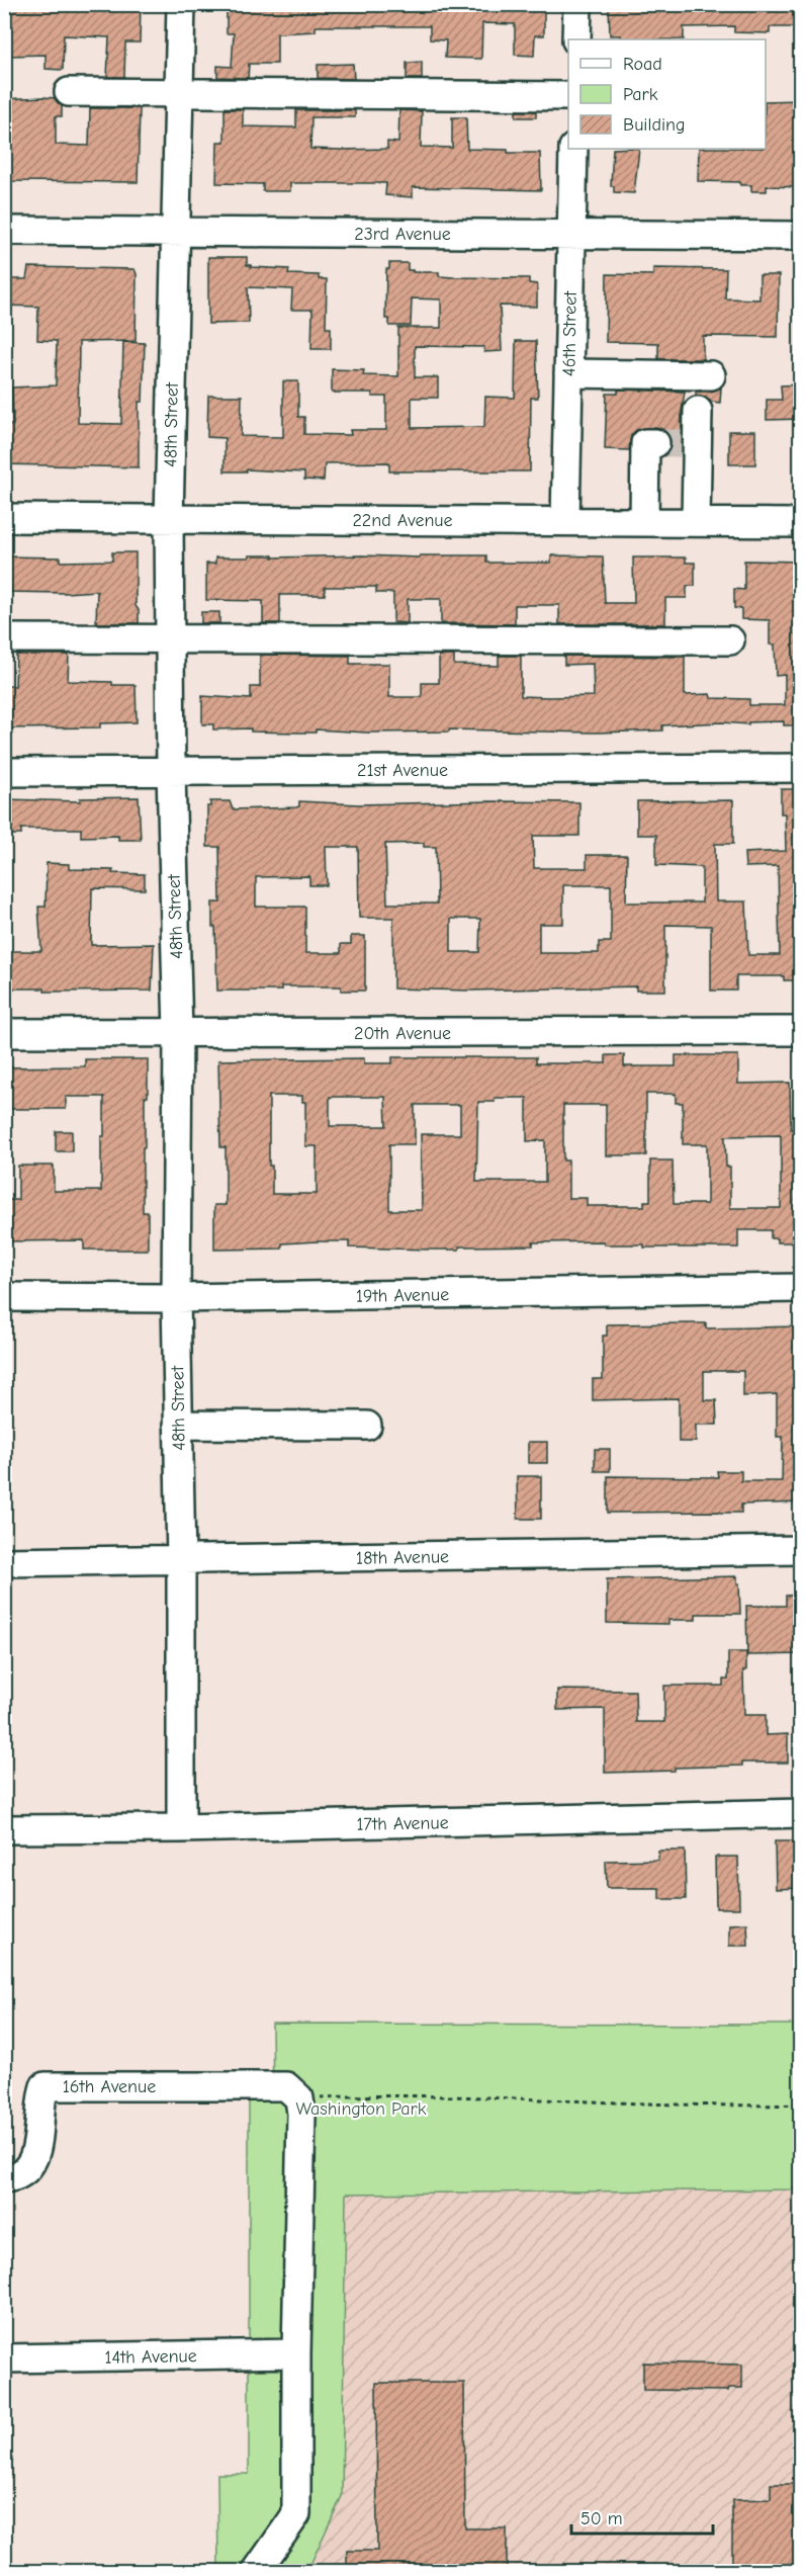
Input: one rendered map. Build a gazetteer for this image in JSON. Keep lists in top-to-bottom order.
{
  "streets": {
    "street": [
      "23rd Avenue",
      "46th Street",
      "48th Street",
      "22nd Avenue",
      "21st Avenue",
      "20th Avenue",
      "19th Avenue",
      "18th Avenue",
      "17th Avenue",
      "16th Avenue",
      "14th Avenue"
    ]
  },
  "crossings": [
    ["23rd Avenue", "46th Street"],
    ["23rd Avenue", "48th Street"],
    ["46th Street", "22nd Avenue"],
    ["48th Street", "22nd Avenue"],
    ["48th Street", "21st Avenue"],
    ["48th Street", "20th Avenue"],
    ["48th Street", "19th Avenue"],
    ["48th Street", "18th Avenue"],
    ["48th Street", "17th Avenue"]
  ],
  "parks": ["Washington Park"],
  "legend": ["Road", "Park", "Building"],
  "scale_bar": "50 m"
}
